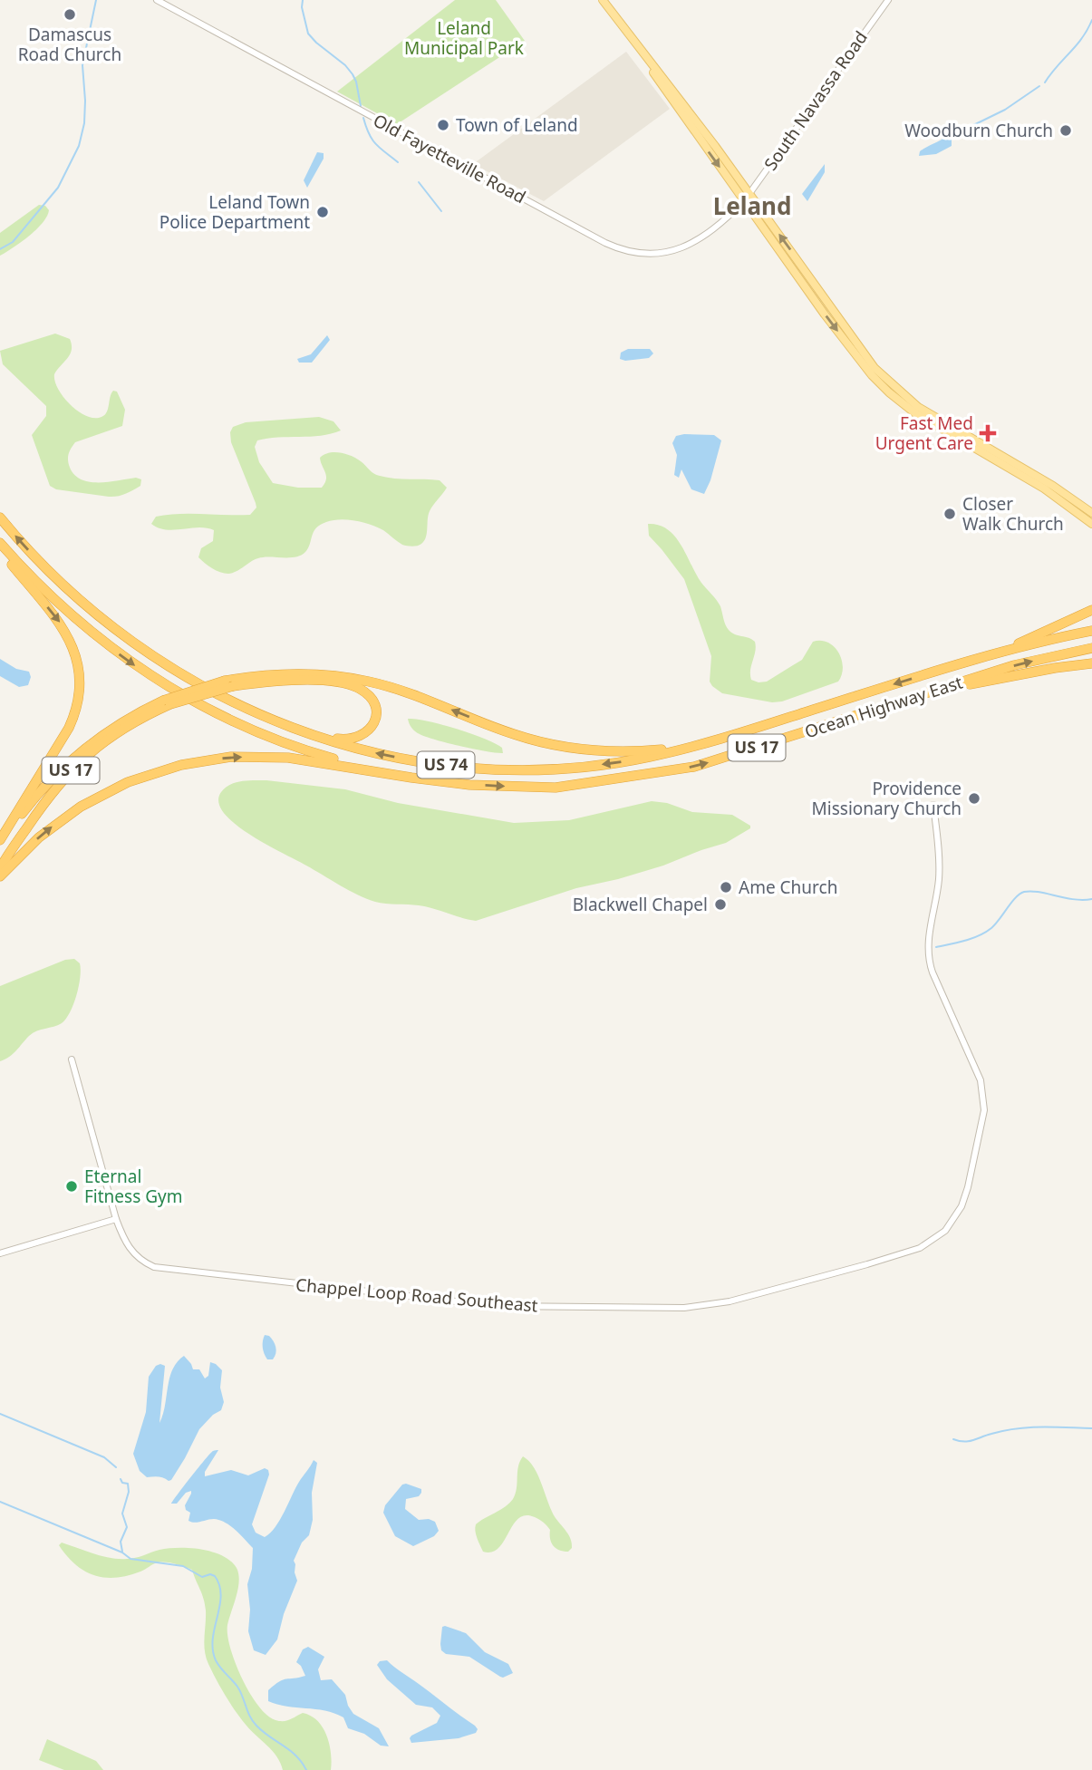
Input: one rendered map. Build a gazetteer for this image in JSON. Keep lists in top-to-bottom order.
{
  "streets": {
    "highway": ["Ocean Highway East", "US 17", "US 74"],
    "street": ["South Navassa Road", "Old Fayetteville Road", "Chappel Loop Road Southeast"]
  },
  "crossings": [
    ["South Navassa Road", "Old Fayetteville Road"],
    ["Ocean Highway East", "US 74"]
  ],
  "districts": ["Leland"],
  "parks": ["Leland Municipal Park"],
  "places": {
    "other": [
      "Damascus Road Church",
      "Town of Leland",
      "Woodburn Church",
      "Leland Town Police Department",
      "Closer Walk Church",
      "Providence Missionary Church",
      "Ame Church",
      "Blackwell Chapel",
      "Eternal Fitness Gym"
    ],
    "health": ["Fast Med Urgent Care"]
  }
}
